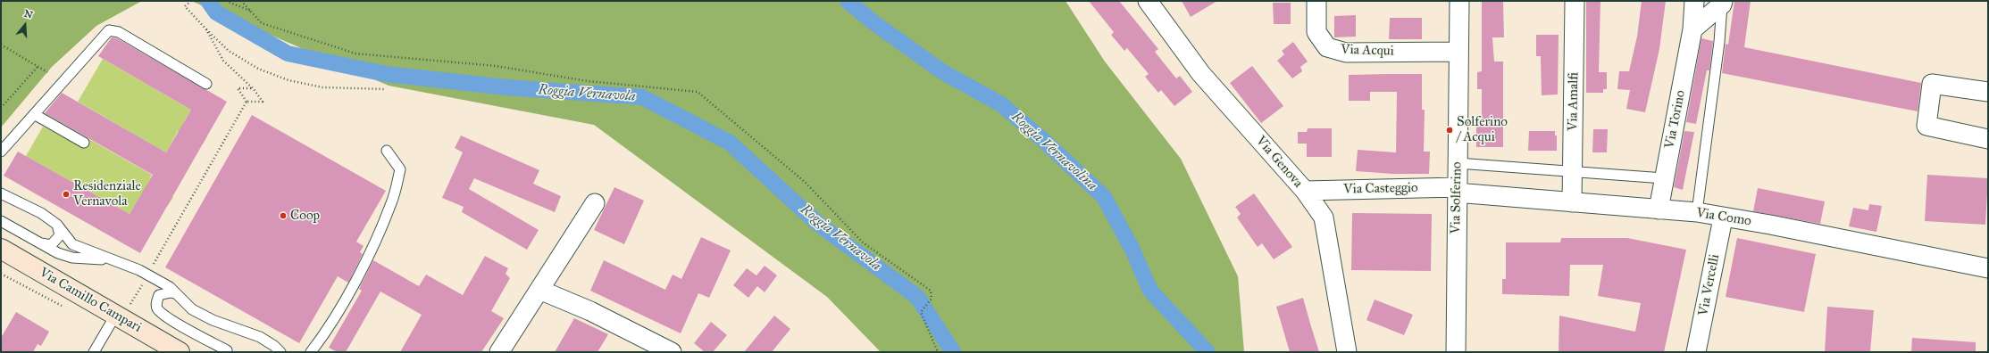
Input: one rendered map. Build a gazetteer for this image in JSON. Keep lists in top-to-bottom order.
{
  "streets": {
    "street": [
      "Via Acqui",
      "Via Amalfi",
      "Via Torino",
      "Via Genova",
      "Via Casteggio",
      "Via Solferino",
      "Via Como",
      "Via Vercelli",
      "Via Camillo Campari"
    ]
  },
  "crossings": [
    ["Via Acqui", "Via Solferino"],
    ["Via Amalfi", "Via Como"],
    ["Via Torino", "Via Como"],
    ["Via Genova", "Via Casteggio"],
    ["Via Casteggio", "Via Solferino"],
    ["Via Casteggio", "Via Como"],
    ["Via Solferino", "Via Como"],
    ["Via Como", "Via Vercelli"]
  ],
  "water": ["Roggia Vernavola", "Roggia Vernavolina"],
  "places": ["Solferino / Acqui", "Residenziale Vernavola", "Coop"],
  "north": "top"
}
